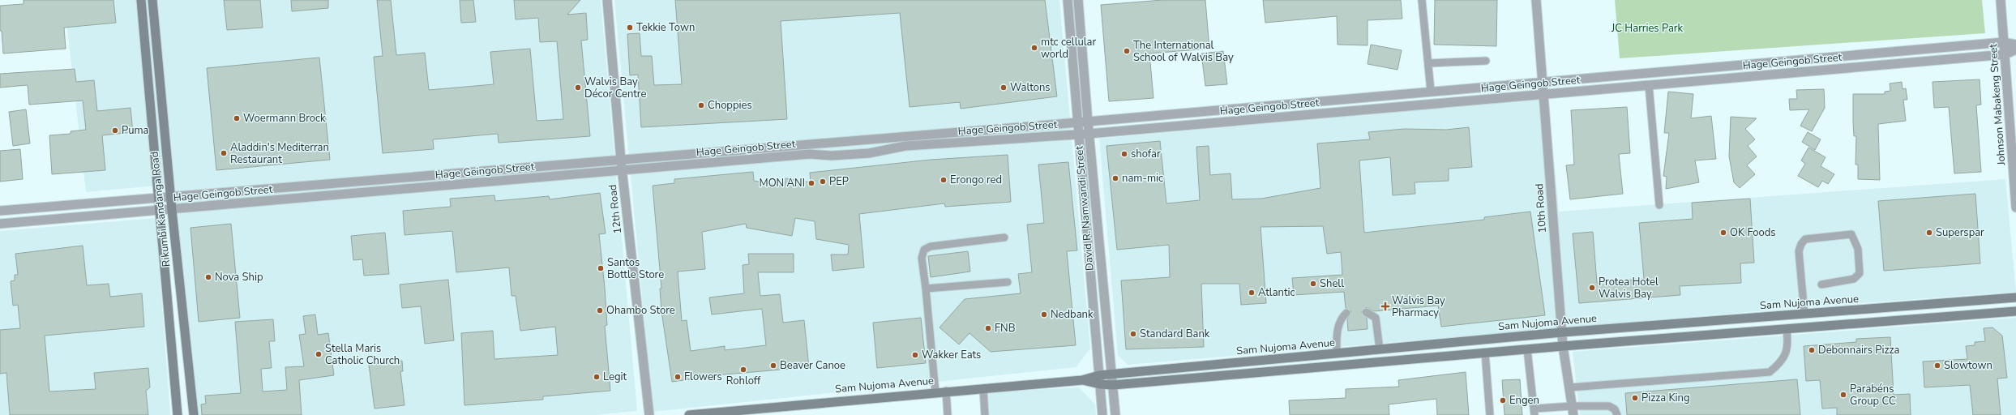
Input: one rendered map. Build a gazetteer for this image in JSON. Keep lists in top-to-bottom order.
{
  "streets": {
    "main road": ["Rikumbi Kandanga Road", "Sam Nujoma Avenue"],
    "street": [
      "Hage Geingob Street",
      "Johnson Mabakeng Street",
      "David R. Namwandi Street",
      "10th Road",
      "12th Road"
    ]
  },
  "crossings": [
    ["Hage Geingob Street", "Johnson Mabakeng Street"],
    ["Hage Geingob Street", "David R. Namwandi Street"],
    ["Hage Geingob Street", "10th Road"],
    ["Hage Geingob Street", "Rikumbi Kandanga Road"],
    ["Hage Geingob Street", "12th Road"],
    ["David R. Namwandi Street", "Sam Nujoma Avenue"],
    ["10th Road", "Sam Nujoma Avenue"]
  ],
  "parks": ["JC Harries Park"],
  "places": {
    "other": [
      "Tekkie Town",
      "mtc cellular world",
      "The International School of Walvis Bay",
      "Walvis Bay Décor Centre",
      "Waltons",
      "Choppies",
      "Woermann Brock",
      "Puma",
      "Aladdin's Mediterran Restaurant",
      "shofar",
      "nam-mic",
      "Erongo red",
      "PEP",
      "MON ANI",
      "OK Foods",
      "Superspar",
      "Santos Bottle Store",
      "Nova Ship",
      "Shell",
      "Protea Hotel Walvis Bay",
      "Atlantic",
      "Ohambo Store",
      "Nedbank",
      "FNB",
      "Standard Bank",
      "Debonnairs Pizza",
      "Stella Maris Catholic Church",
      "Wakker Eats",
      "Beaver Canoe",
      "Slowtown",
      "Rohloff",
      "Legit",
      "Flowers",
      "Parabéns Group CC",
      "Pizza King",
      "Engen"
    ],
    "health": ["Walvis Bay Pharmacy"]
  }
}
